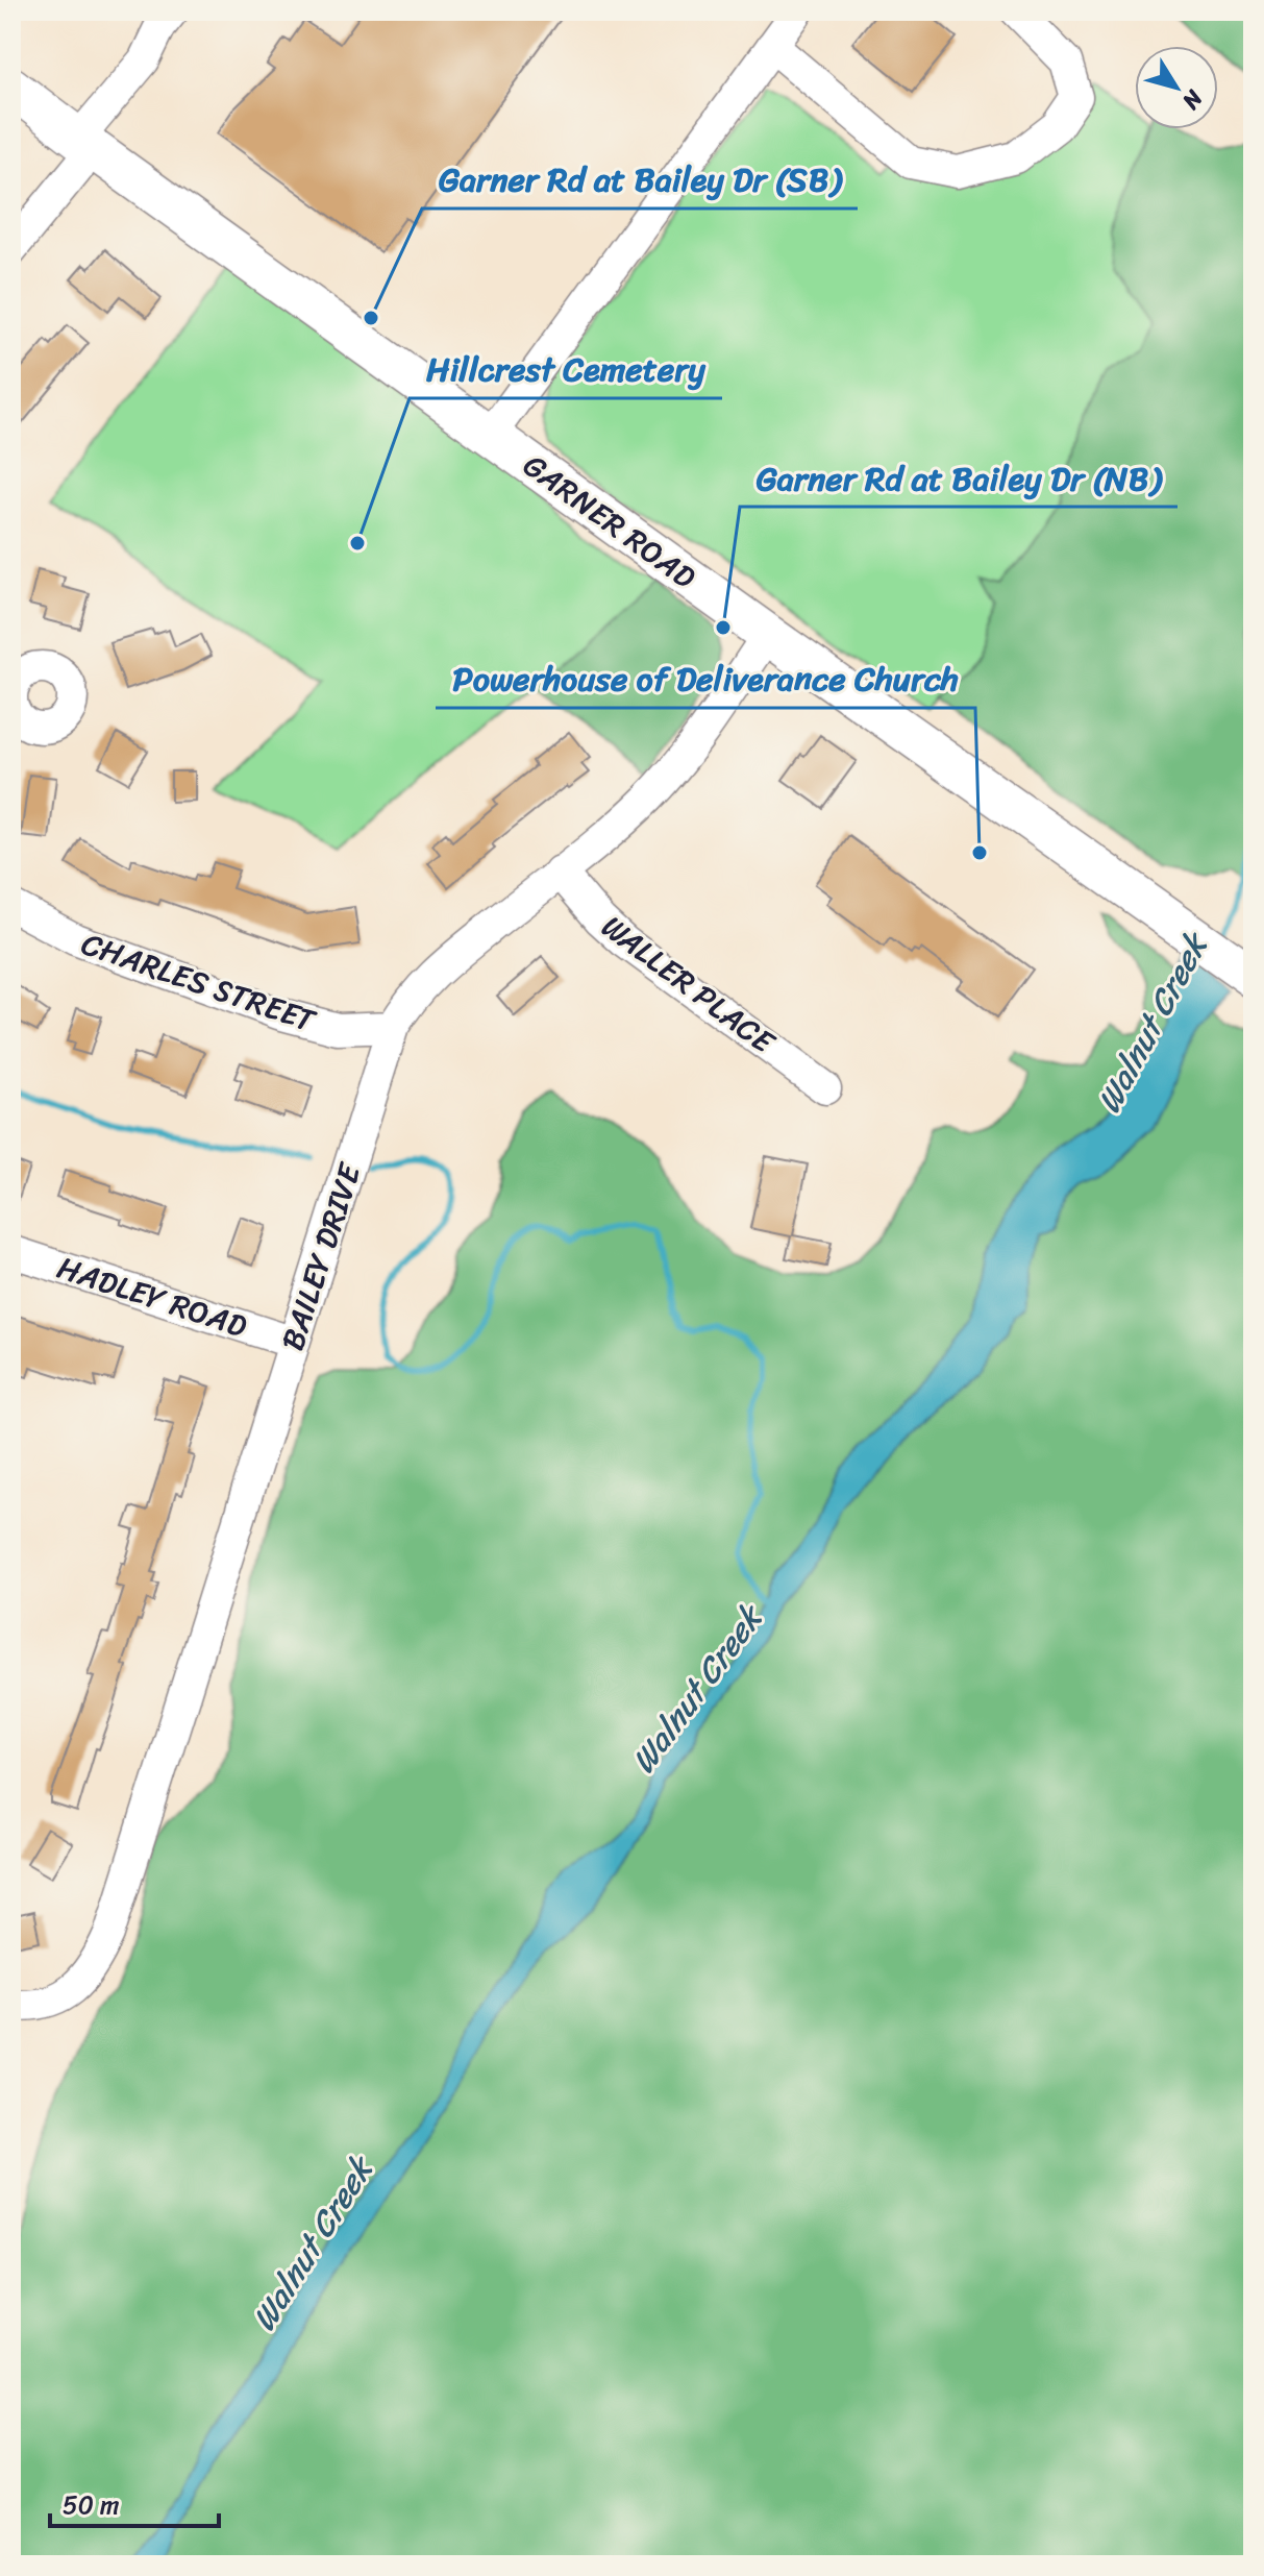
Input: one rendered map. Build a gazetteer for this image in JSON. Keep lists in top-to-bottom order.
{
  "streets": {
    "main road": ["GARNER ROAD"],
    "street": [
      "CHARLES STREET",
      "WALLER PLACE",
      "BAILEY DRIVE",
      "HADLEY ROAD"
    ]
  },
  "crossings": [
    ["GARNER ROAD", "BAILEY DRIVE"],
    ["CHARLES STREET", "BAILEY DRIVE"],
    ["WALLER PLACE", "BAILEY DRIVE"],
    ["BAILEY DRIVE", "HADLEY ROAD"]
  ],
  "water": ["Walnut Creek"],
  "places": [
    "Garner Rd at Bailey Dr (SB)",
    "Hillcrest Cemetery",
    "Garner Rd at Bailey Dr (NB)",
    "Powerhouse of Deliverance Church"
  ],
  "scale_bar": "50 m",
  "north": "bottom right"
}
